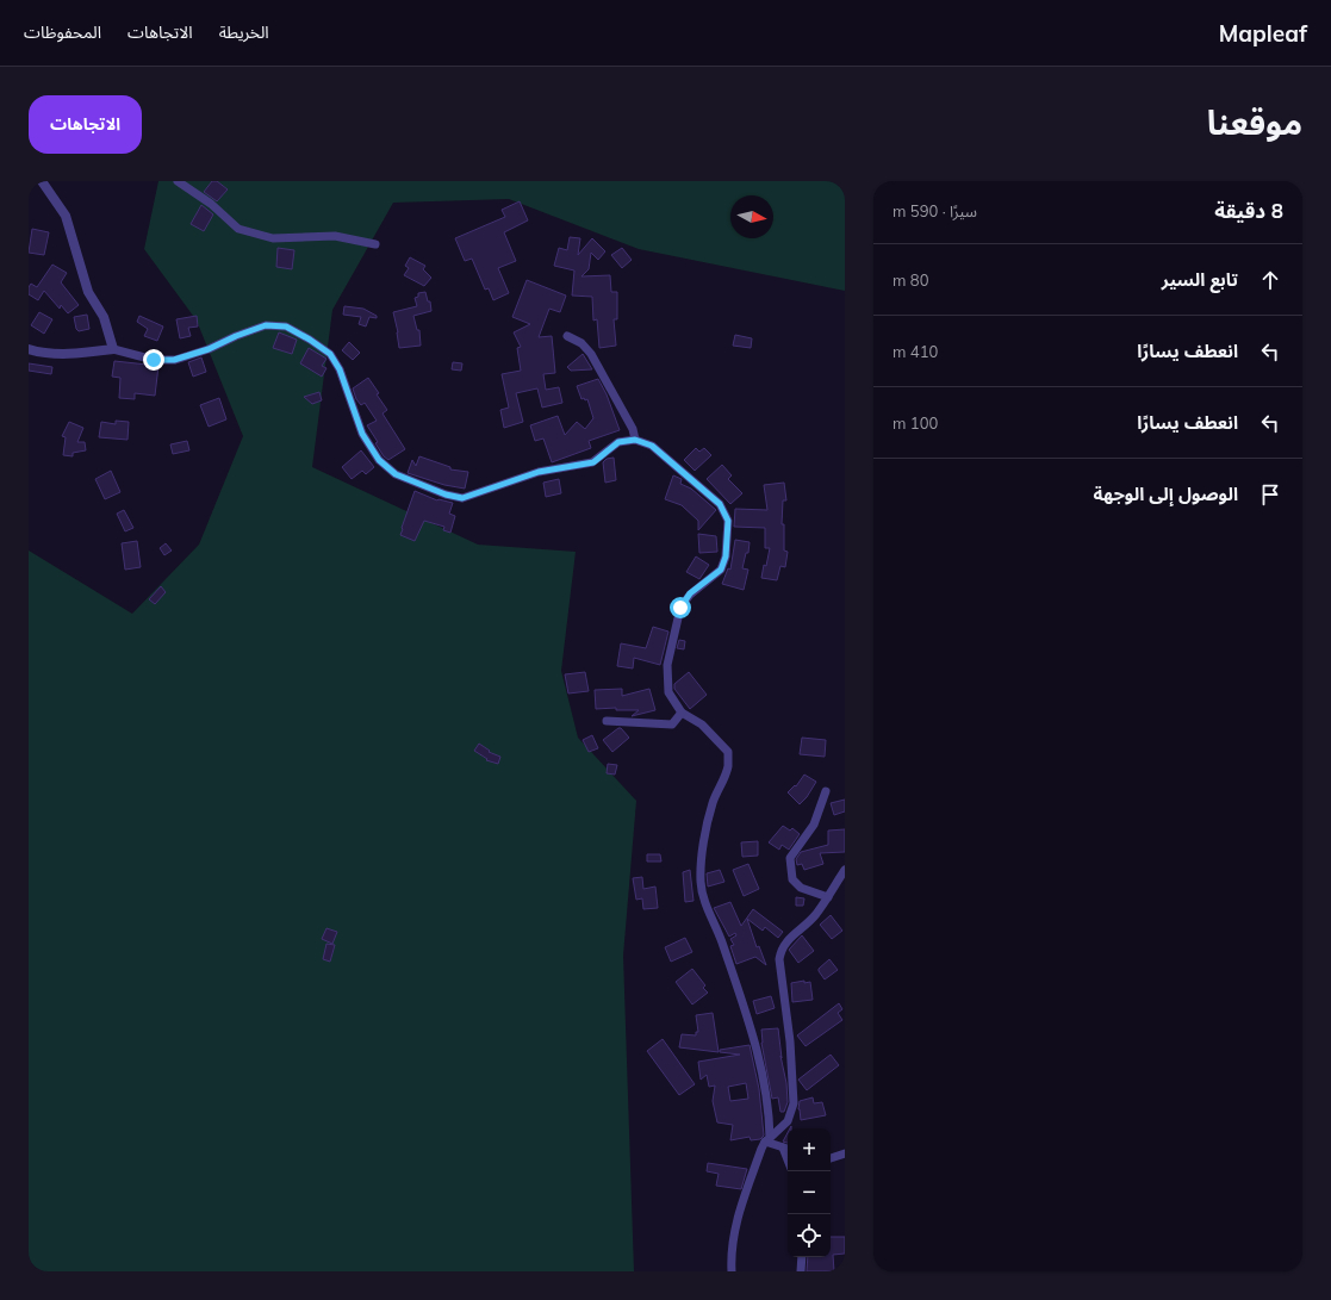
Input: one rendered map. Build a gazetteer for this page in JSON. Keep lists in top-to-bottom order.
{
  "north": "right",
  "page": {
    "header": "Mapleaf",
    "nav": ["الخريطة", "الاتجاهات", "المحفوظات"],
    "title": "موقعنا",
    "buttons": "الاتجاهات",
    "heading": ["8 دقيقة", "سيرًا · 590 m"],
    "list": [
      ["تابع السير", "80 m"],
      ["انعطف يسارًا", "410 m"],
      ["انعطف يسارًا", "100 m"],
      "الوصول إلى الوجهة"
    ],
    "map_buttons": ["+", "−"]
  }
}
